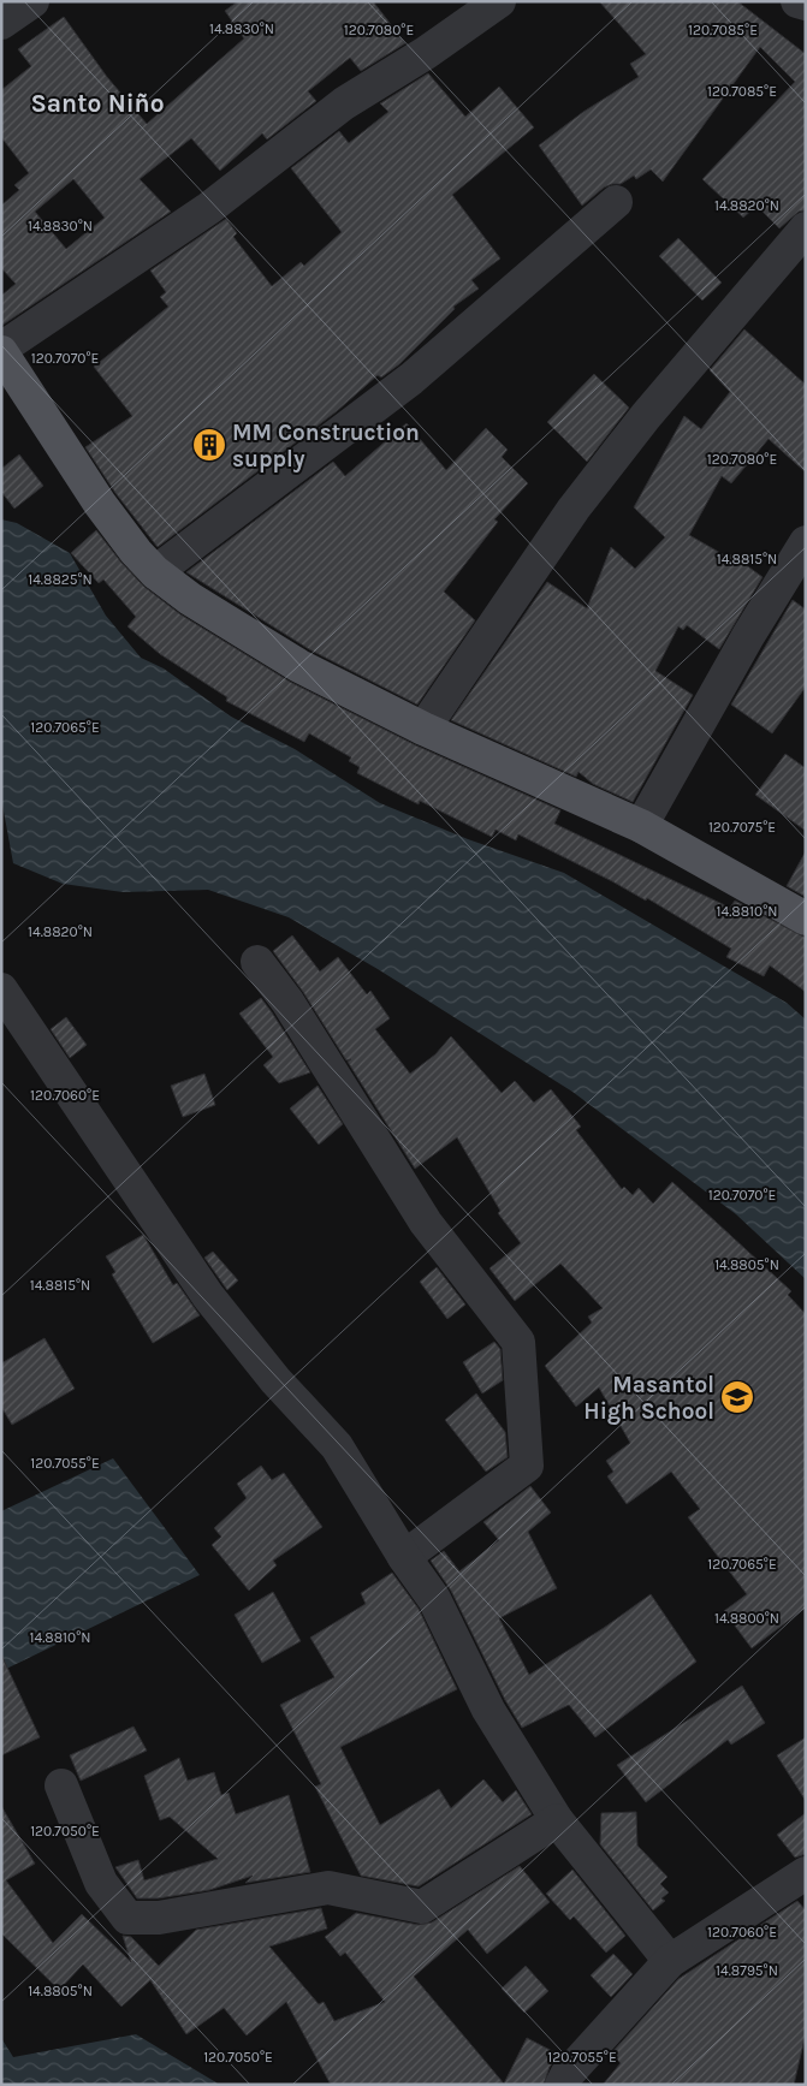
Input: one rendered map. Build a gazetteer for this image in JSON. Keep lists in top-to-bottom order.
{
  "districts": ["Santo Niño"],
  "places": {
    "building": ["MM Construction supply"],
    "school or university": ["Masantol High School"]
  },
  "coordinates": [
    "14.8830°N",
    "120.7080°E",
    "120.7085°E",
    "14.8820°N",
    "120.7070°E",
    "14.8815°N",
    "14.8825°N",
    "120.7065°E",
    "120.7075°E",
    "14.8810°N",
    "120.7060°E",
    "14.8805°N",
    "120.7055°E",
    "14.8800°N",
    "120.7050°E",
    "14.8795°N"
  ]
}
